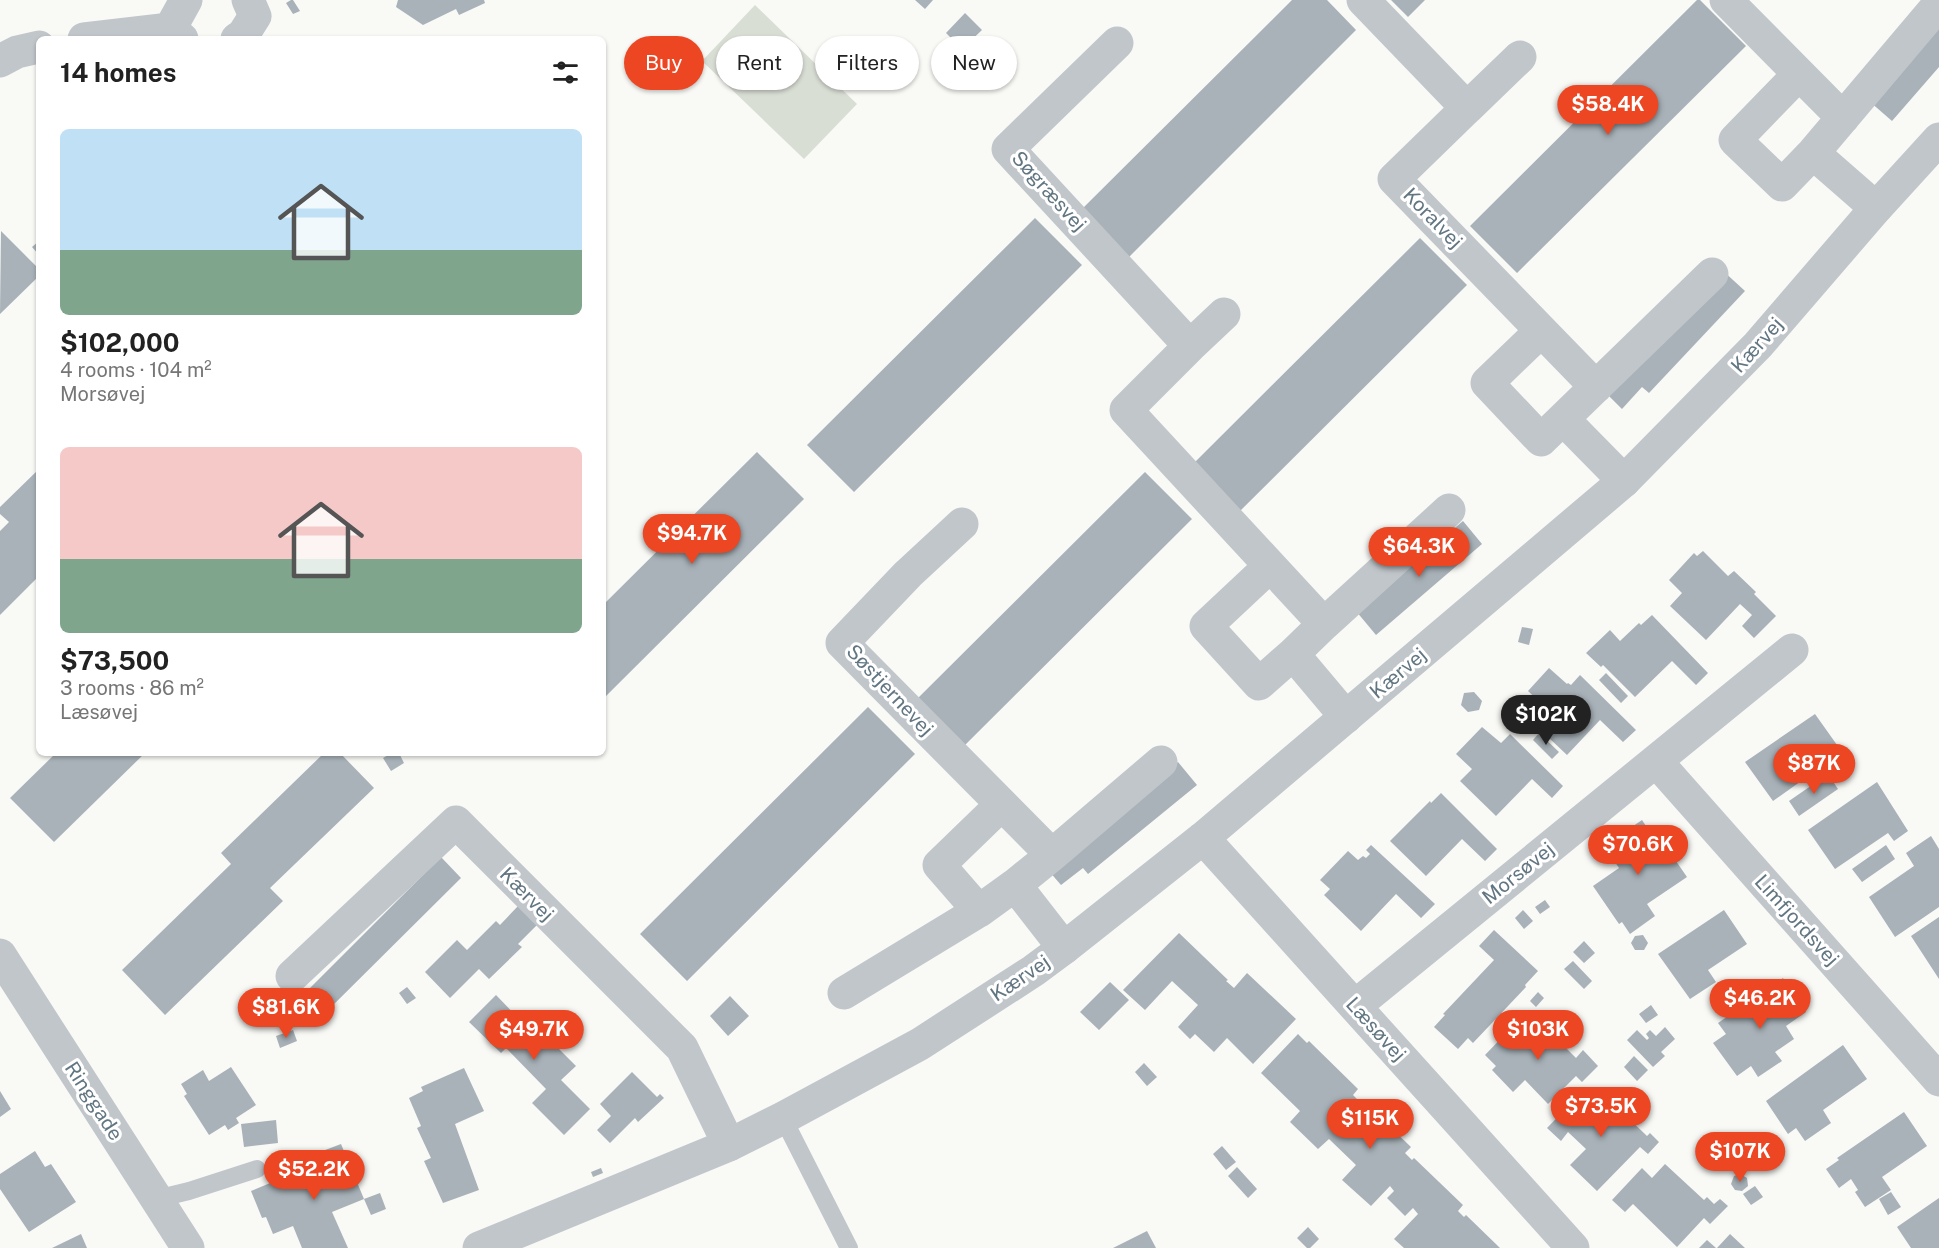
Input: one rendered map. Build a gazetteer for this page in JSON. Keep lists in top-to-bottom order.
{
  "streets": {
    "street": [
      "Søgræsvej",
      "Koralvej",
      "Kærvej",
      "Søstjernevej",
      "Morsøvej",
      "Limfjordsvej",
      "Læsøvej",
      "Ringgade"
    ]
  },
  "crossings": [
    ["Kærvej", "Læsøvej"],
    ["Morsøvej", "Limfjordsvej"],
    ["Morsøvej", "Læsøvej"]
  ],
  "page": {
    "chip": [
      "Buy",
      "Rent",
      "Filters",
      "New"
    ],
    "heading": "14 homes",
    "price": [
      "$58.4K",
      "$94.7K",
      "$64.3K",
      "$102K",
      "$87K",
      "$70.6K",
      "$46.2K",
      "$81.6K",
      "$49.7K",
      "$103K",
      "$73.5K",
      "$115K",
      "$107K",
      "$52.2K"
    ],
    "list": [
      {
        "name": "$102,000",
        "note": "4 rooms · 104 m² · Morsøvej"
      },
      {
        "name": "$73,500",
        "note": "3 rooms · 86 m² · Læsøvej"
      }
    ]
  }
}
